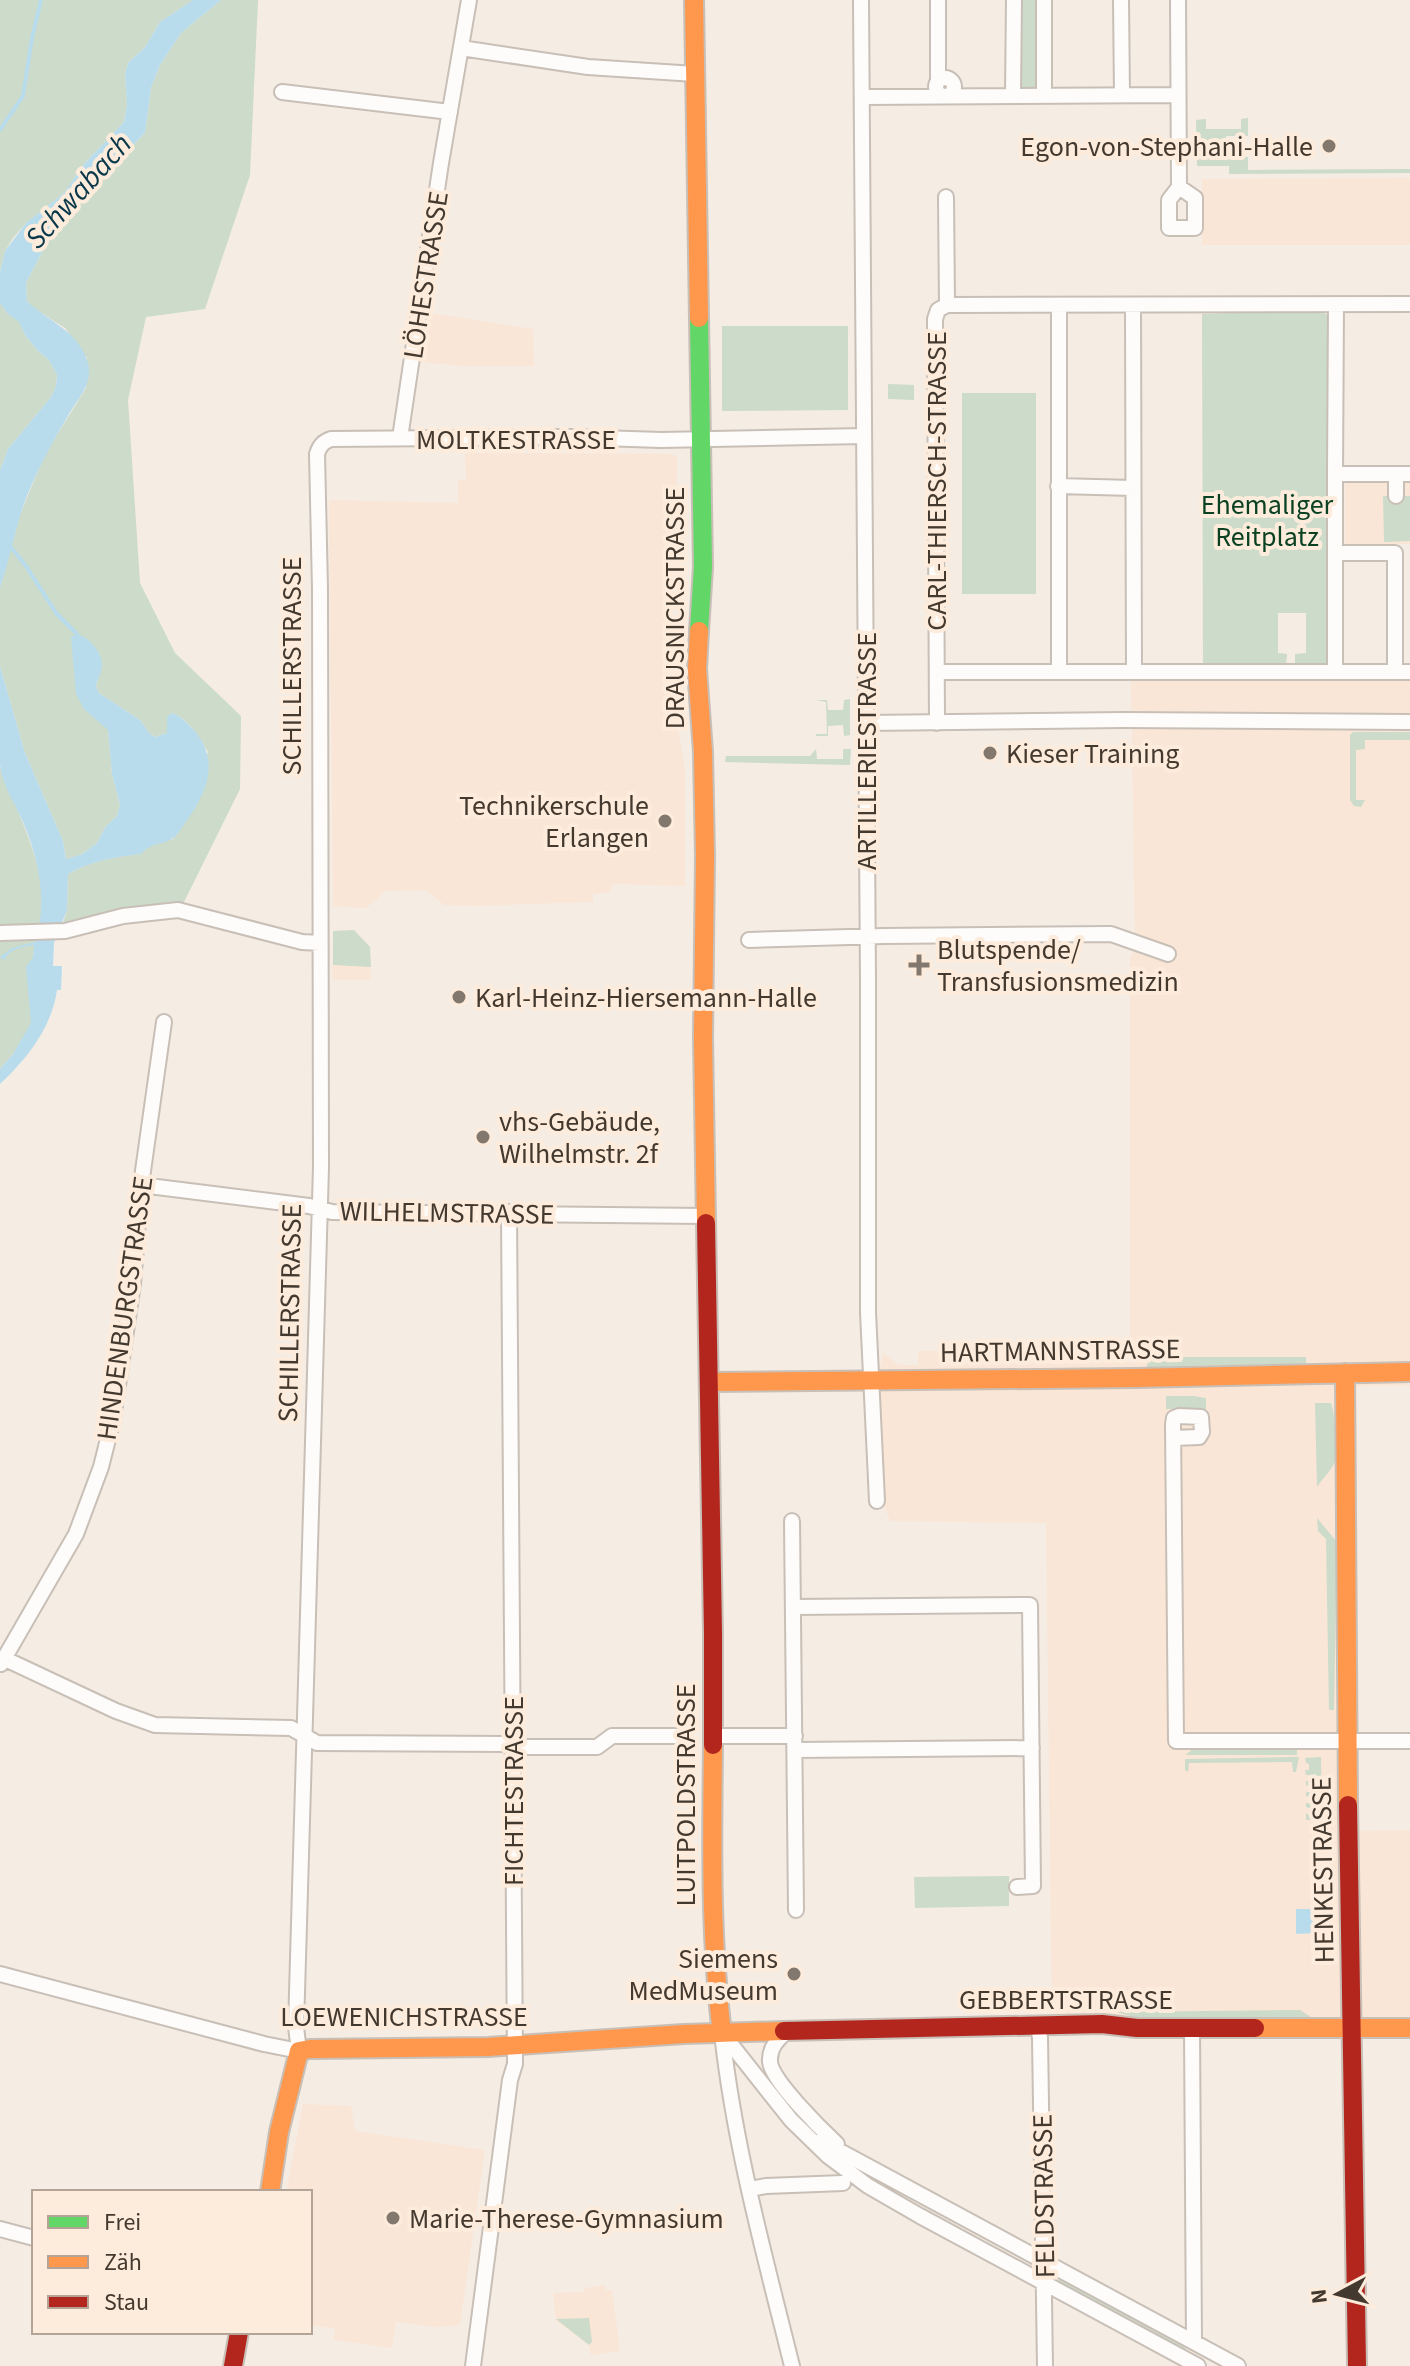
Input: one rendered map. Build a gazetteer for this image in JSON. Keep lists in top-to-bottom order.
{
  "streets": {
    "main road": [
      "DRAUSNICKSTRASSE",
      "SCHILLERSTRASSE",
      "HARTMANNSTRASSE",
      "LUITPOLDSTRASSE",
      "HENKESTRASSE",
      "GEBBERTSTRASSE",
      "LOEWENICHSTRASSE"
    ],
    "street": [
      "LÖHESTRASSE",
      "MOLTKESTRASSE",
      "CARL-THIERSCH-STRASSE",
      "ARTILLERIESTRASSE",
      "WILHELMSTRASSE",
      "HINDENBURGSTRASSE",
      "FICHTESTRASSE",
      "FELDSTRASSE"
    ]
  },
  "crossings": [
    ["LÖHESTRASSE", "MOLTKESTRASSE"],
    ["MOLTKESTRASSE", "DRAUSNICKSTRASSE"],
    ["MOLTKESTRASSE", "SCHILLERSTRASSE"],
    ["MOLTKESTRASSE", "ARTILLERIESTRASSE"],
    ["DRAUSNICKSTRASSE", "WILHELMSTRASSE"],
    ["DRAUSNICKSTRASSE", "LUITPOLDSTRASSE"],
    ["SCHILLERSTRASSE", "WILHELMSTRASSE"],
    ["SCHILLERSTRASSE", "LOEWENICHSTRASSE"],
    ["ARTILLERIESTRASSE", "HARTMANNSTRASSE"],
    ["WILHELMSTRASSE", "HINDENBURGSTRASSE"],
    ["WILHELMSTRASSE", "FICHTESTRASSE"],
    ["WILHELMSTRASSE", "LUITPOLDSTRASSE"],
    ["HARTMANNSTRASSE", "LUITPOLDSTRASSE"],
    ["HARTMANNSTRASSE", "HENKESTRASSE"],
    ["FICHTESTRASSE", "LOEWENICHSTRASSE"],
    ["LUITPOLDSTRASSE", "GEBBERTSTRASSE"],
    ["LUITPOLDSTRASSE", "LOEWENICHSTRASSE"],
    ["HENKESTRASSE", "GEBBERTSTRASSE"],
    ["GEBBERTSTRASSE", "LOEWENICHSTRASSE"],
    ["GEBBERTSTRASSE", "FELDSTRASSE"]
  ],
  "water": ["Schwabach"],
  "parks": ["Ehemaliger Reitplatz"],
  "places": {
    "other": [
      "Egon-von-Stephani-Halle",
      "Kieser Training",
      "Technikerschule Erlangen",
      "Karl-Heinz-Hiersemann-Halle",
      "vhs-Gebäude, Wilhelmstr. 2f",
      "Siemens MedMuseum",
      "Marie-Therese-Gymnasium"
    ],
    "health": ["Blutspende/ Transfusionsmedizin"]
  },
  "legend": ["Frei", "Zäh", "Stau"],
  "north": "left"
}
